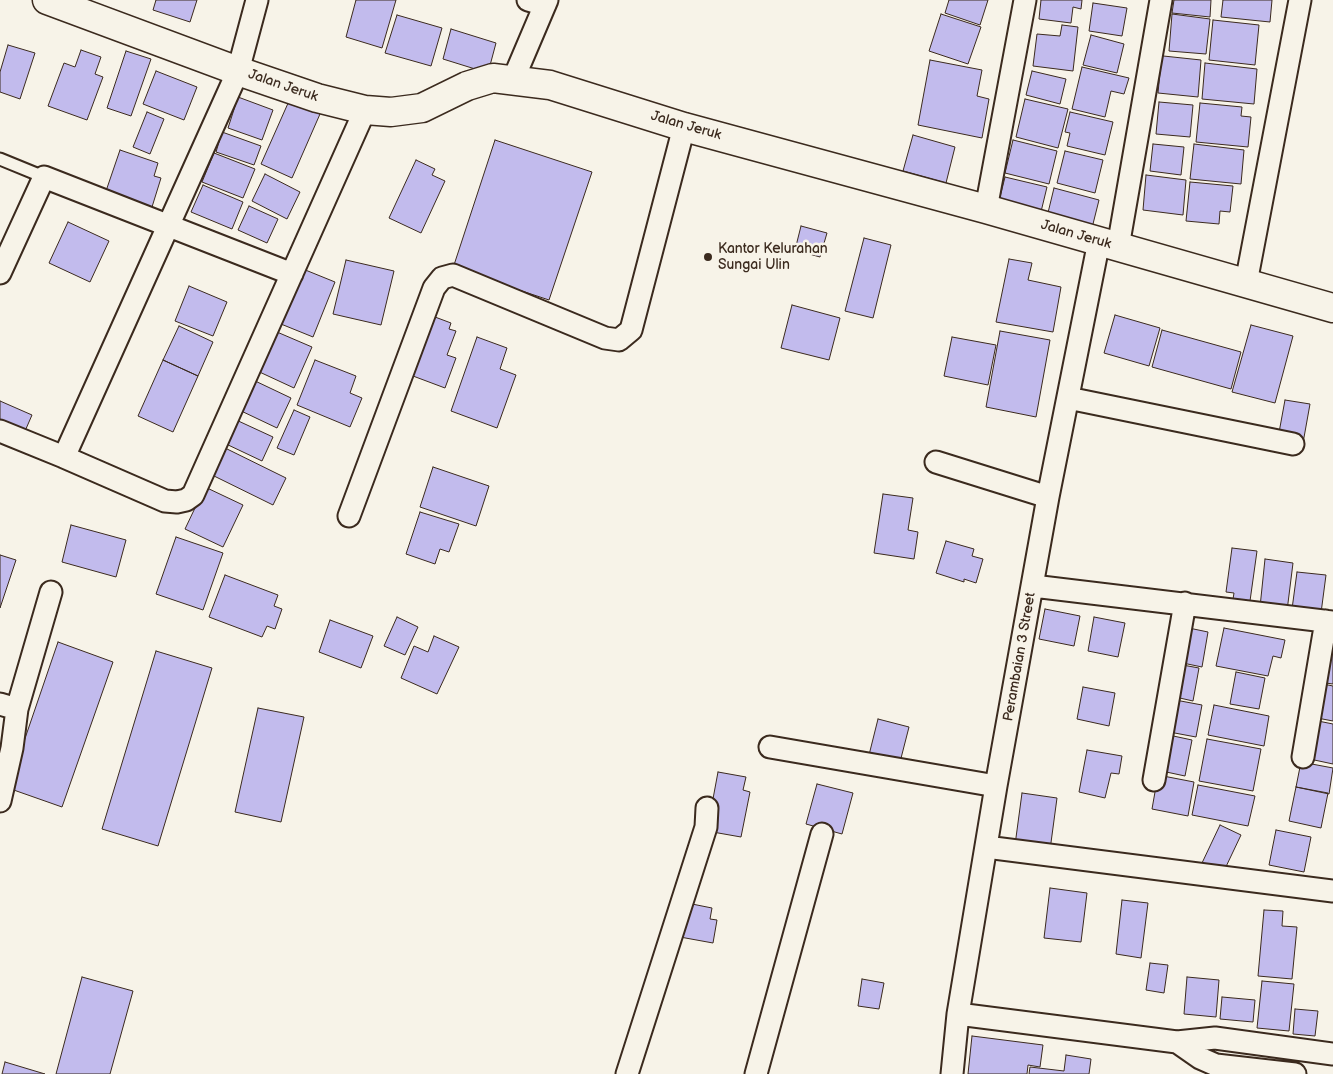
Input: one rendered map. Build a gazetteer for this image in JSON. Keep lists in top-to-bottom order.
{
  "streets": {
    "street": ["Jalan Jeruk", "Perambaian 3 Street"]
  },
  "crossings": [
    ["Jalan Jeruk", "Perambaian 3 Street"]
  ],
  "places": ["Kantor Kelurahan Sungai Ulin"]
}
